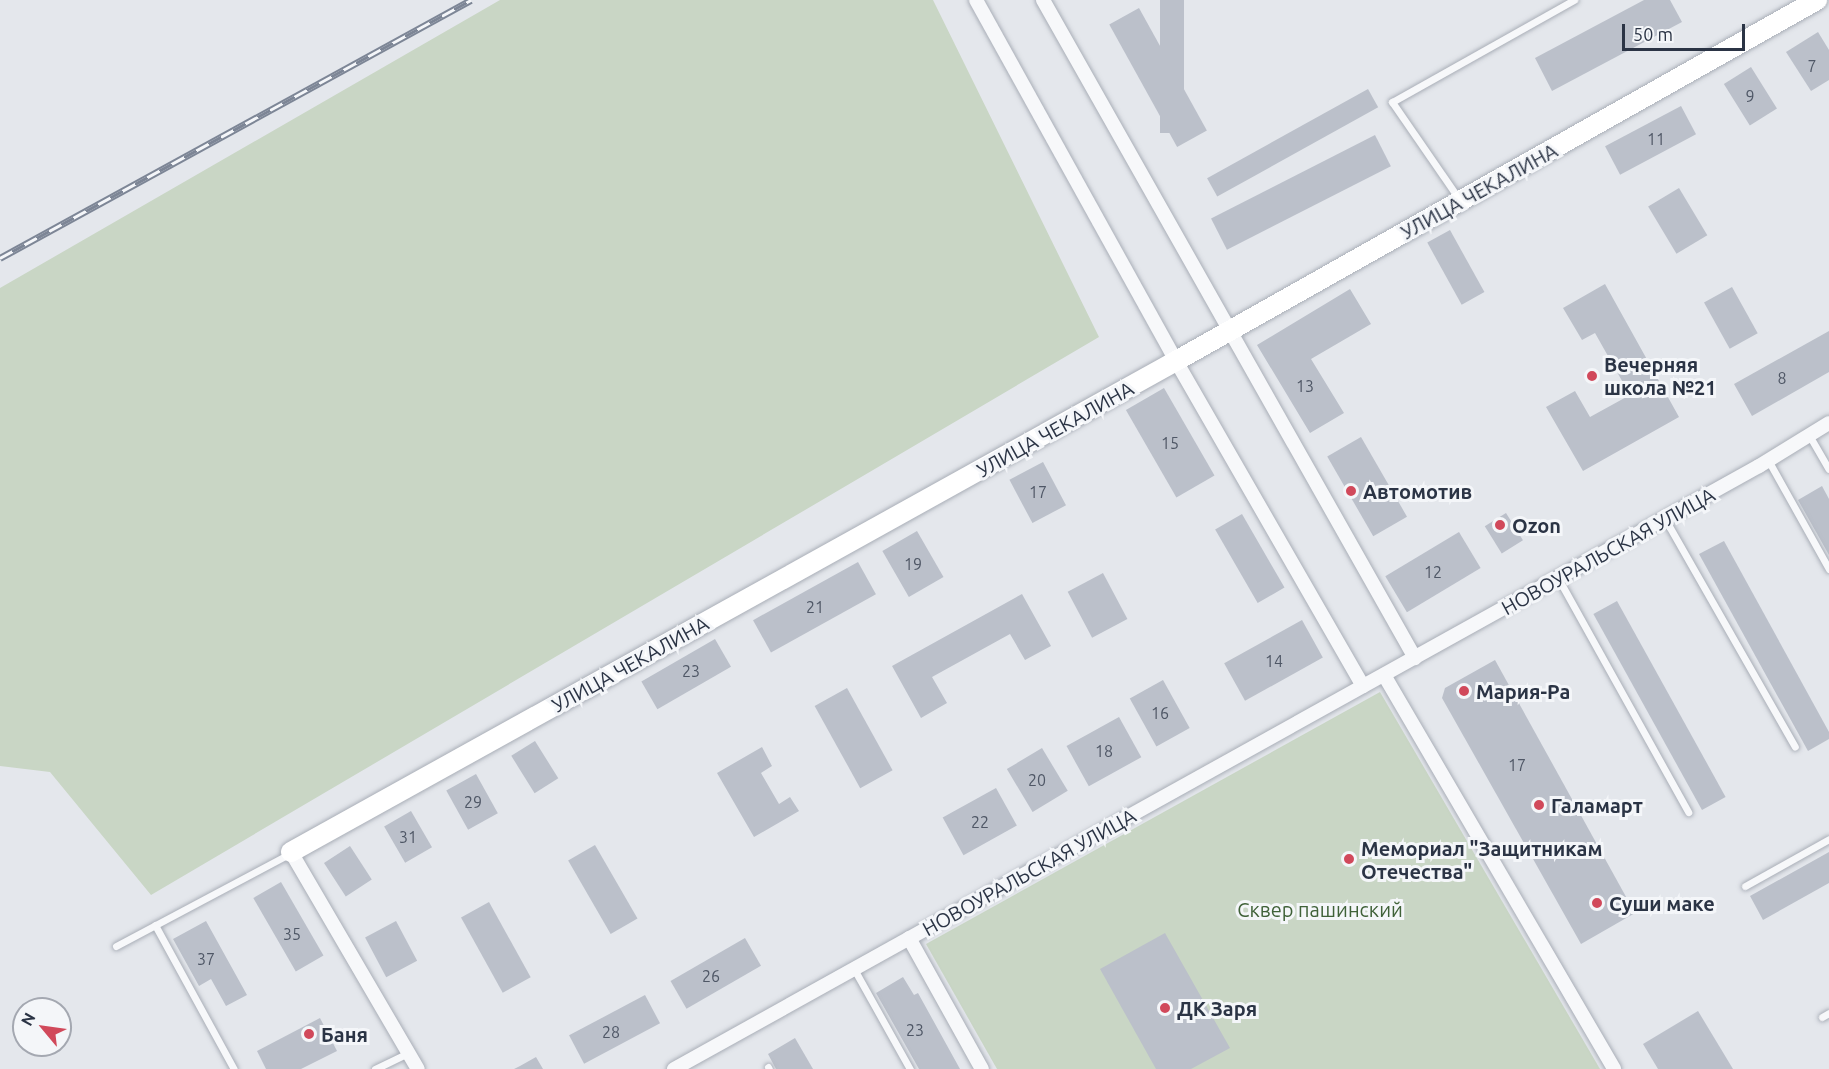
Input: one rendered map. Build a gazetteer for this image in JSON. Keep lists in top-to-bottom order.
{
  "streets": {
    "main road": ["УЛИЦА ЧЕКАЛИНА"],
    "street": ["НОВОУРАЛЬСКАЯ УЛИЦА"]
  },
  "parks": ["Сквер пашинский"],
  "places": [
    "Вечерняя школа №21",
    "Автомотив",
    "Ozon",
    "Мария-Ра",
    "Галамарт",
    "Мемориал \"Защитникам Отечества\"",
    "Суши маке",
    "ДК Заря",
    "Баня"
  ],
  "house_numbers": [
    "7",
    "9",
    "11",
    "8",
    "13",
    "15",
    "17",
    "19",
    "12",
    "21",
    "14",
    "23",
    "16",
    "18",
    "17",
    "20",
    "29",
    "22",
    "31",
    "35",
    "37",
    "26",
    "23",
    "28"
  ],
  "scale_bar": "50 m",
  "north": "top left"
}
